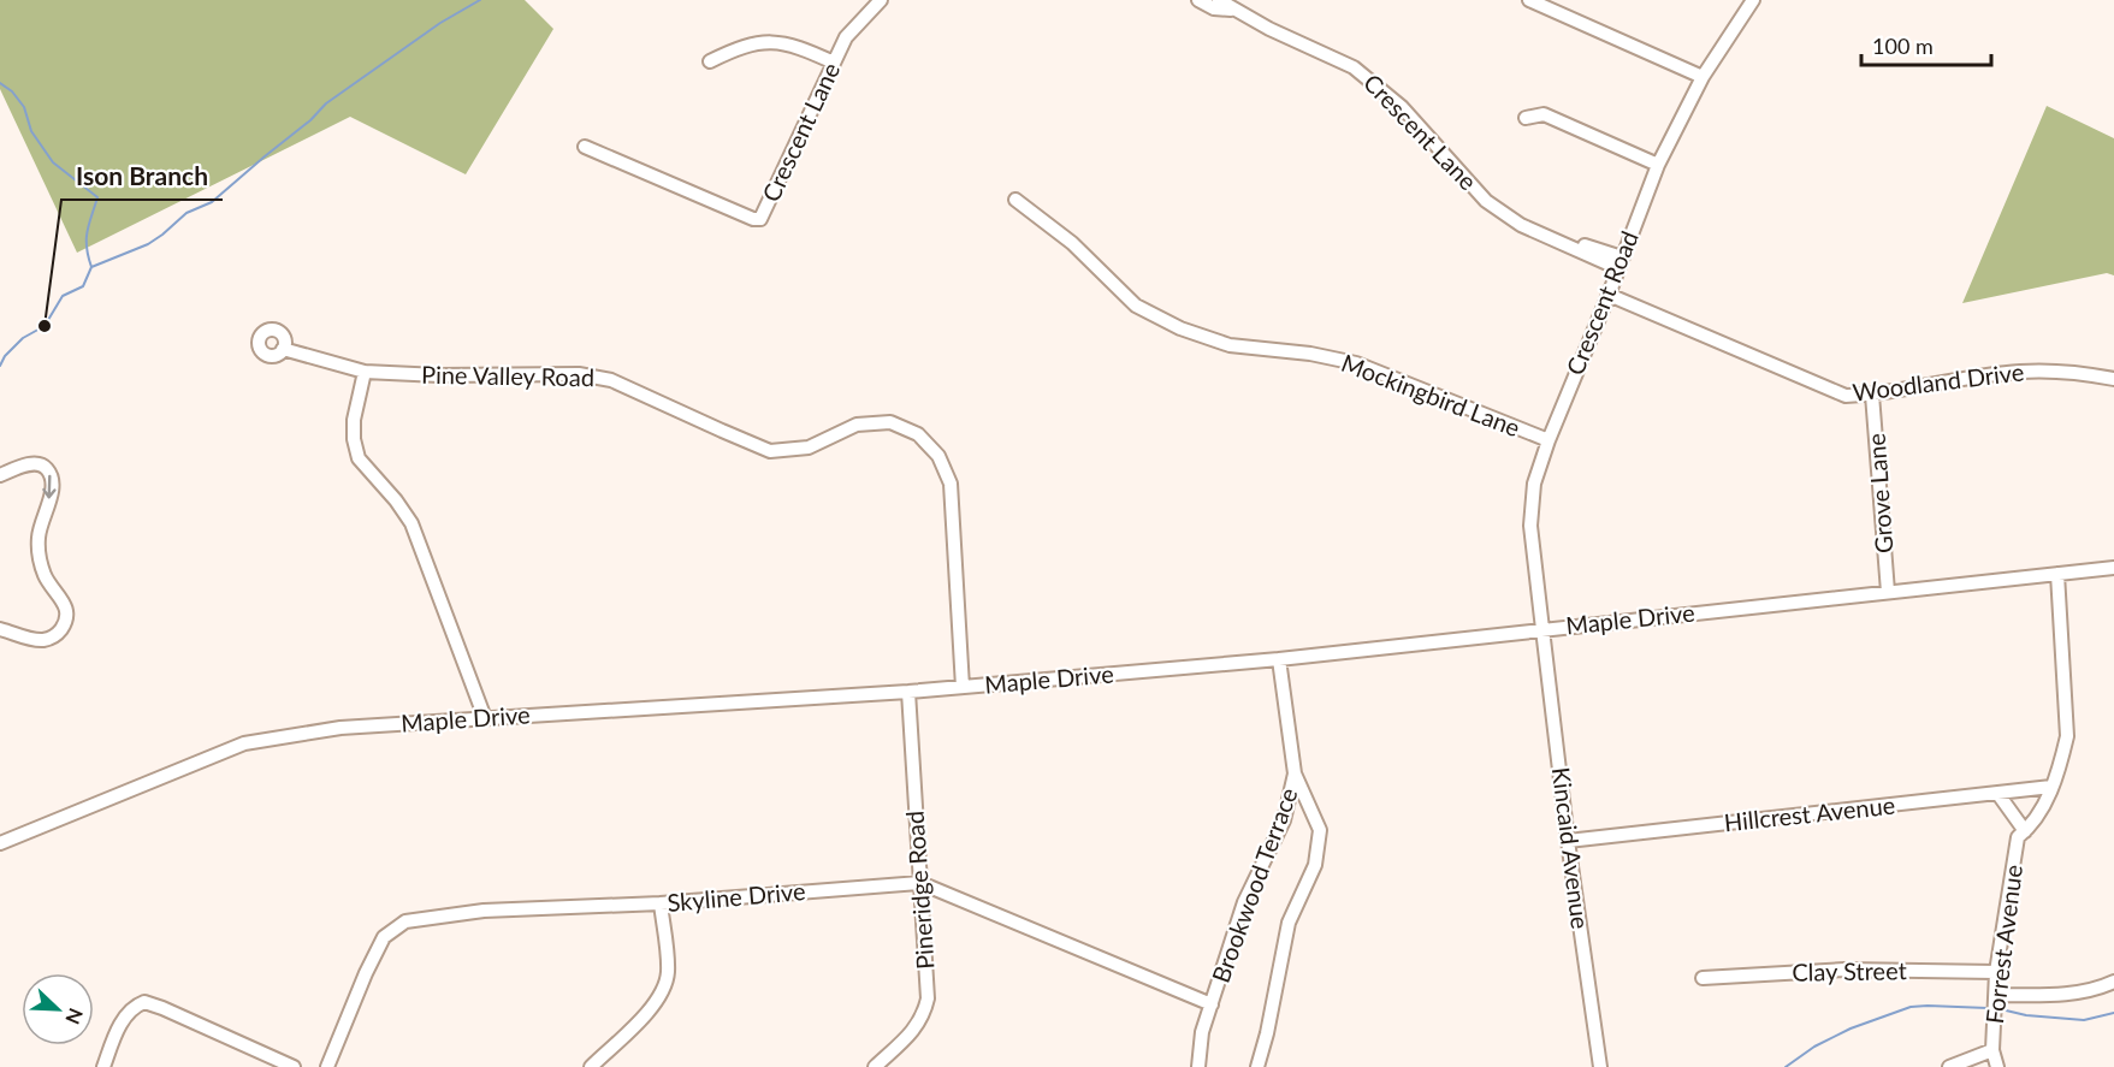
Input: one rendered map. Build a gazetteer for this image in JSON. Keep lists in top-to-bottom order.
{
  "streets": {
    "street": [
      "Crescent Lane",
      "Crescent Road",
      "Pine Valley Road",
      "Woodland Drive",
      "Mockingbird Lane",
      "Grove Lane",
      "Maple Drive",
      "Hillcrest Avenue",
      "Kincaid Avenue",
      "Brookwood Terrace",
      "Pineridge Road",
      "Skyline Drive",
      "Forrest Avenue",
      "Clay Street"
    ]
  },
  "crossings": [
    ["Crescent Lane", "Crescent Road"],
    ["Crescent Road", "Woodland Drive"],
    ["Crescent Road", "Mockingbird Lane"],
    ["Crescent Road", "Maple Drive"],
    ["Crescent Road", "Kincaid Avenue"],
    ["Pine Valley Road", "Maple Drive"],
    ["Woodland Drive", "Grove Lane"],
    ["Grove Lane", "Maple Drive"],
    ["Maple Drive", "Kincaid Avenue"],
    ["Maple Drive", "Brookwood Terrace"],
    ["Maple Drive", "Pineridge Road"],
    ["Maple Drive", "Forrest Avenue"],
    ["Hillcrest Avenue", "Kincaid Avenue"],
    ["Hillcrest Avenue", "Forrest Avenue"],
    ["Brookwood Terrace", "Skyline Drive"],
    ["Pineridge Road", "Skyline Drive"],
    ["Forrest Avenue", "Clay Street"]
  ],
  "places": ["Ison Branch"],
  "scale_bar": "100 m",
  "north": "bottom right"
}
